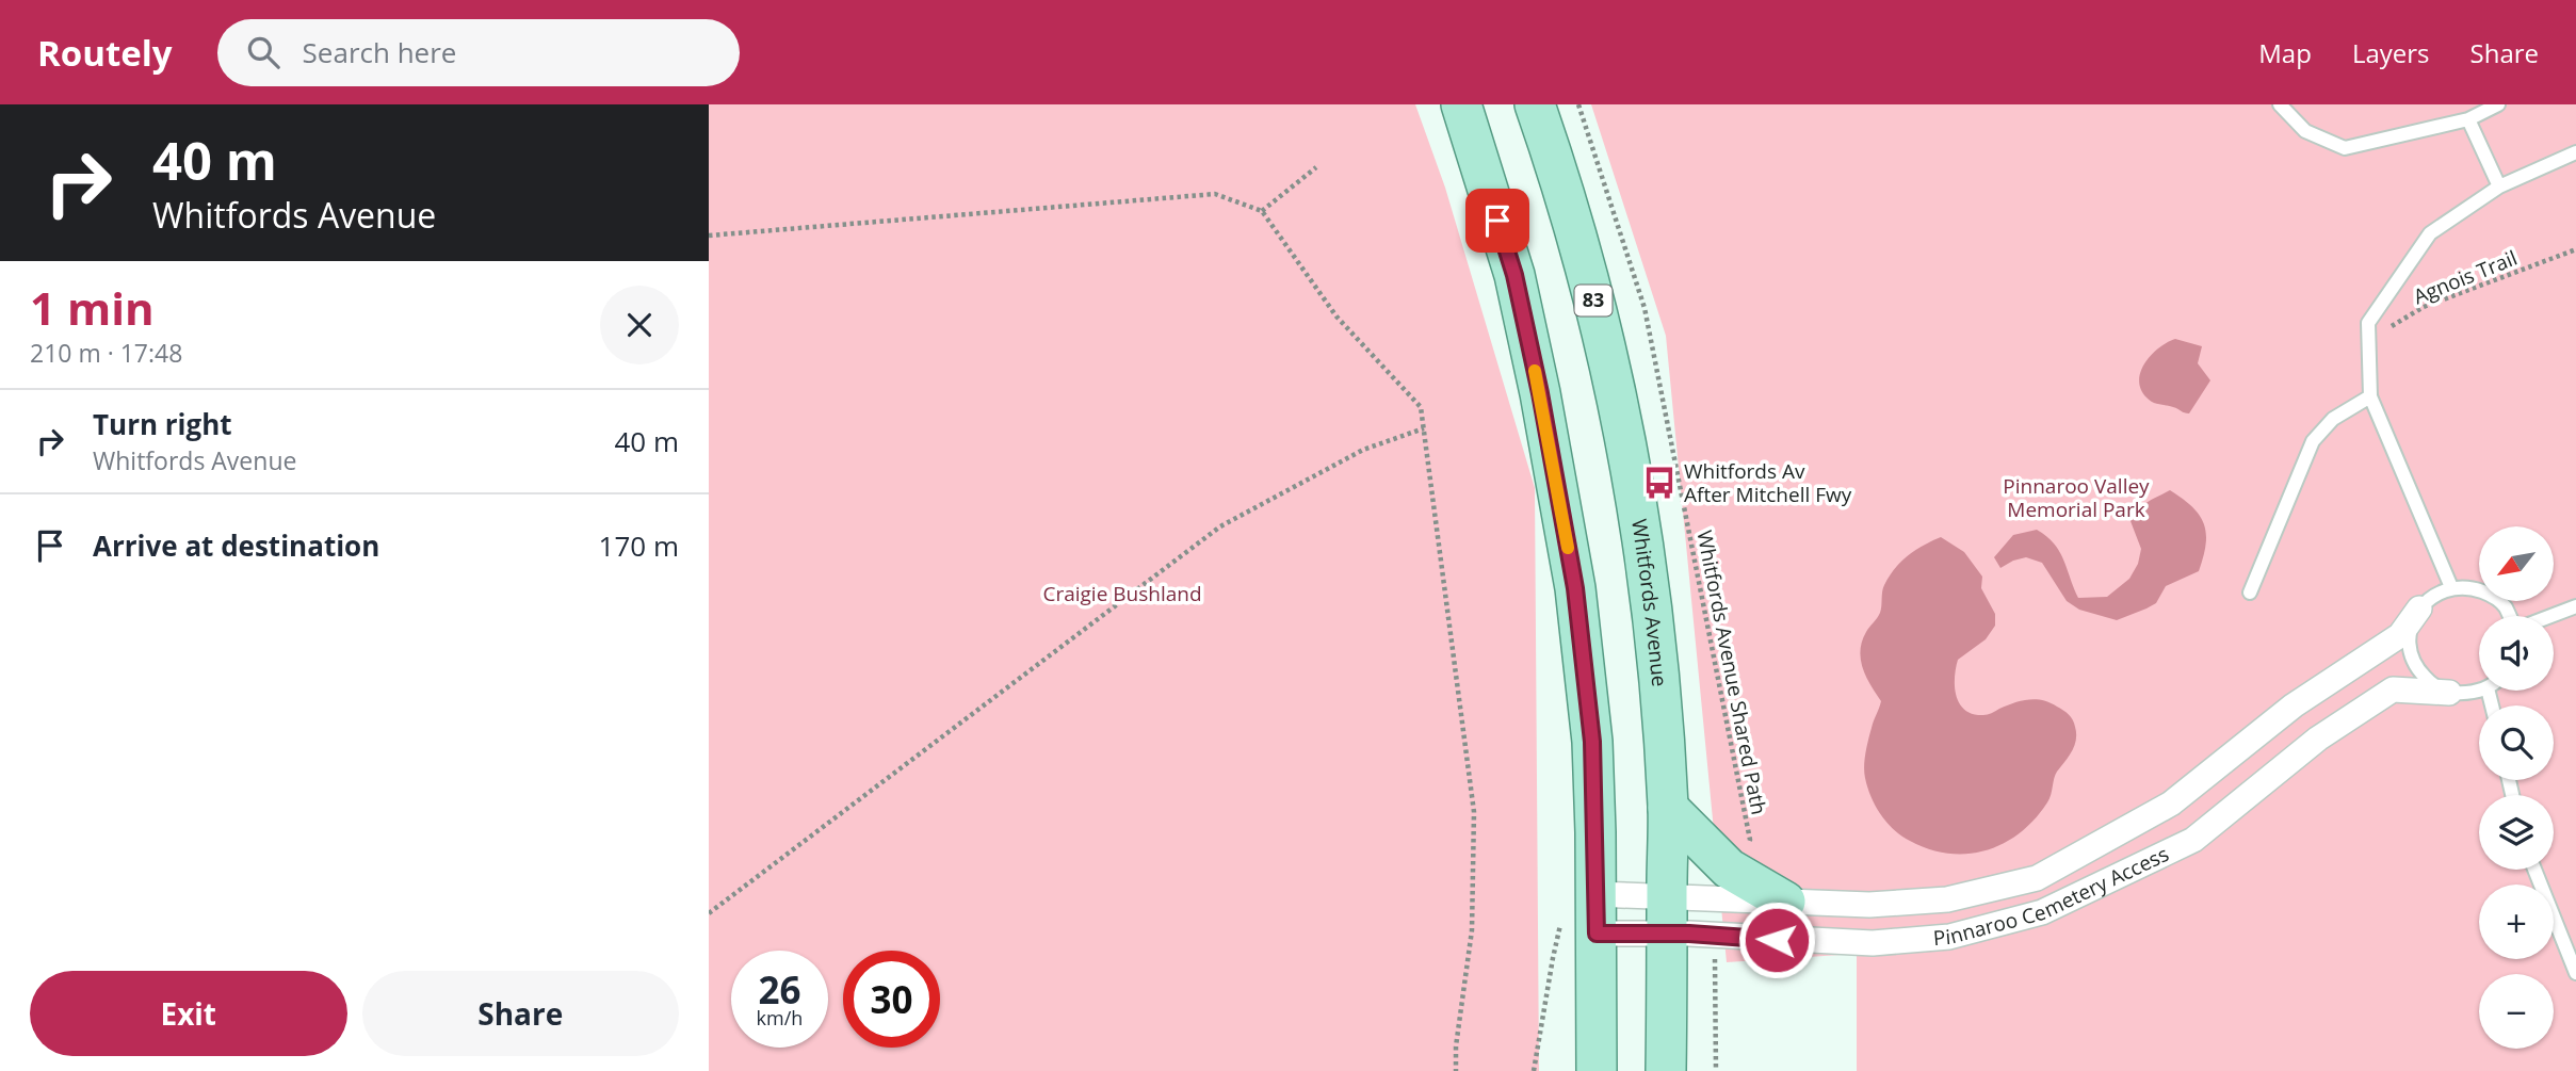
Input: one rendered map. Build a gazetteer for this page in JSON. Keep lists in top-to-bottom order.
{
  "streets": {
    "main road": ["83", "Whitfords Avenue"],
    "street": ["Pinnaroo Cemetery Access"],
    "path": ["Agnois Trail", "Whitfords Avenue Shared Path"]
  },
  "crossings": [
    ["Whitfords Avenue", "Pinnaroo Cemetery Access"]
  ],
  "parks": ["Pinnaroo Valley Memorial Park", "Craigie Bushland"],
  "places": {
    "bus stop": ["Whitfords Av After Mitchell Fwy"]
  },
  "north": "bottom left",
  "page": {
    "header": "Routely",
    "search": "Search here",
    "nav": ["Map", "Layers", "Share"],
    "turn": ["40 m", "Whitfords Avenue"],
    "heading": ["1 min", "210 m · 17:48"],
    "list": [
      {
        "name": "Turn right",
        "note": "Whitfords Avenue",
        "value": "40 m"
      },
      {
        "name": "Arrive at destination",
        "value": "170 m"
      }
    ],
    "map_buttons": ["+", "−"],
    "speed": "26 km/h",
    "limit": "30",
    "buttons": ["Exit", "Share"]
  }
}
